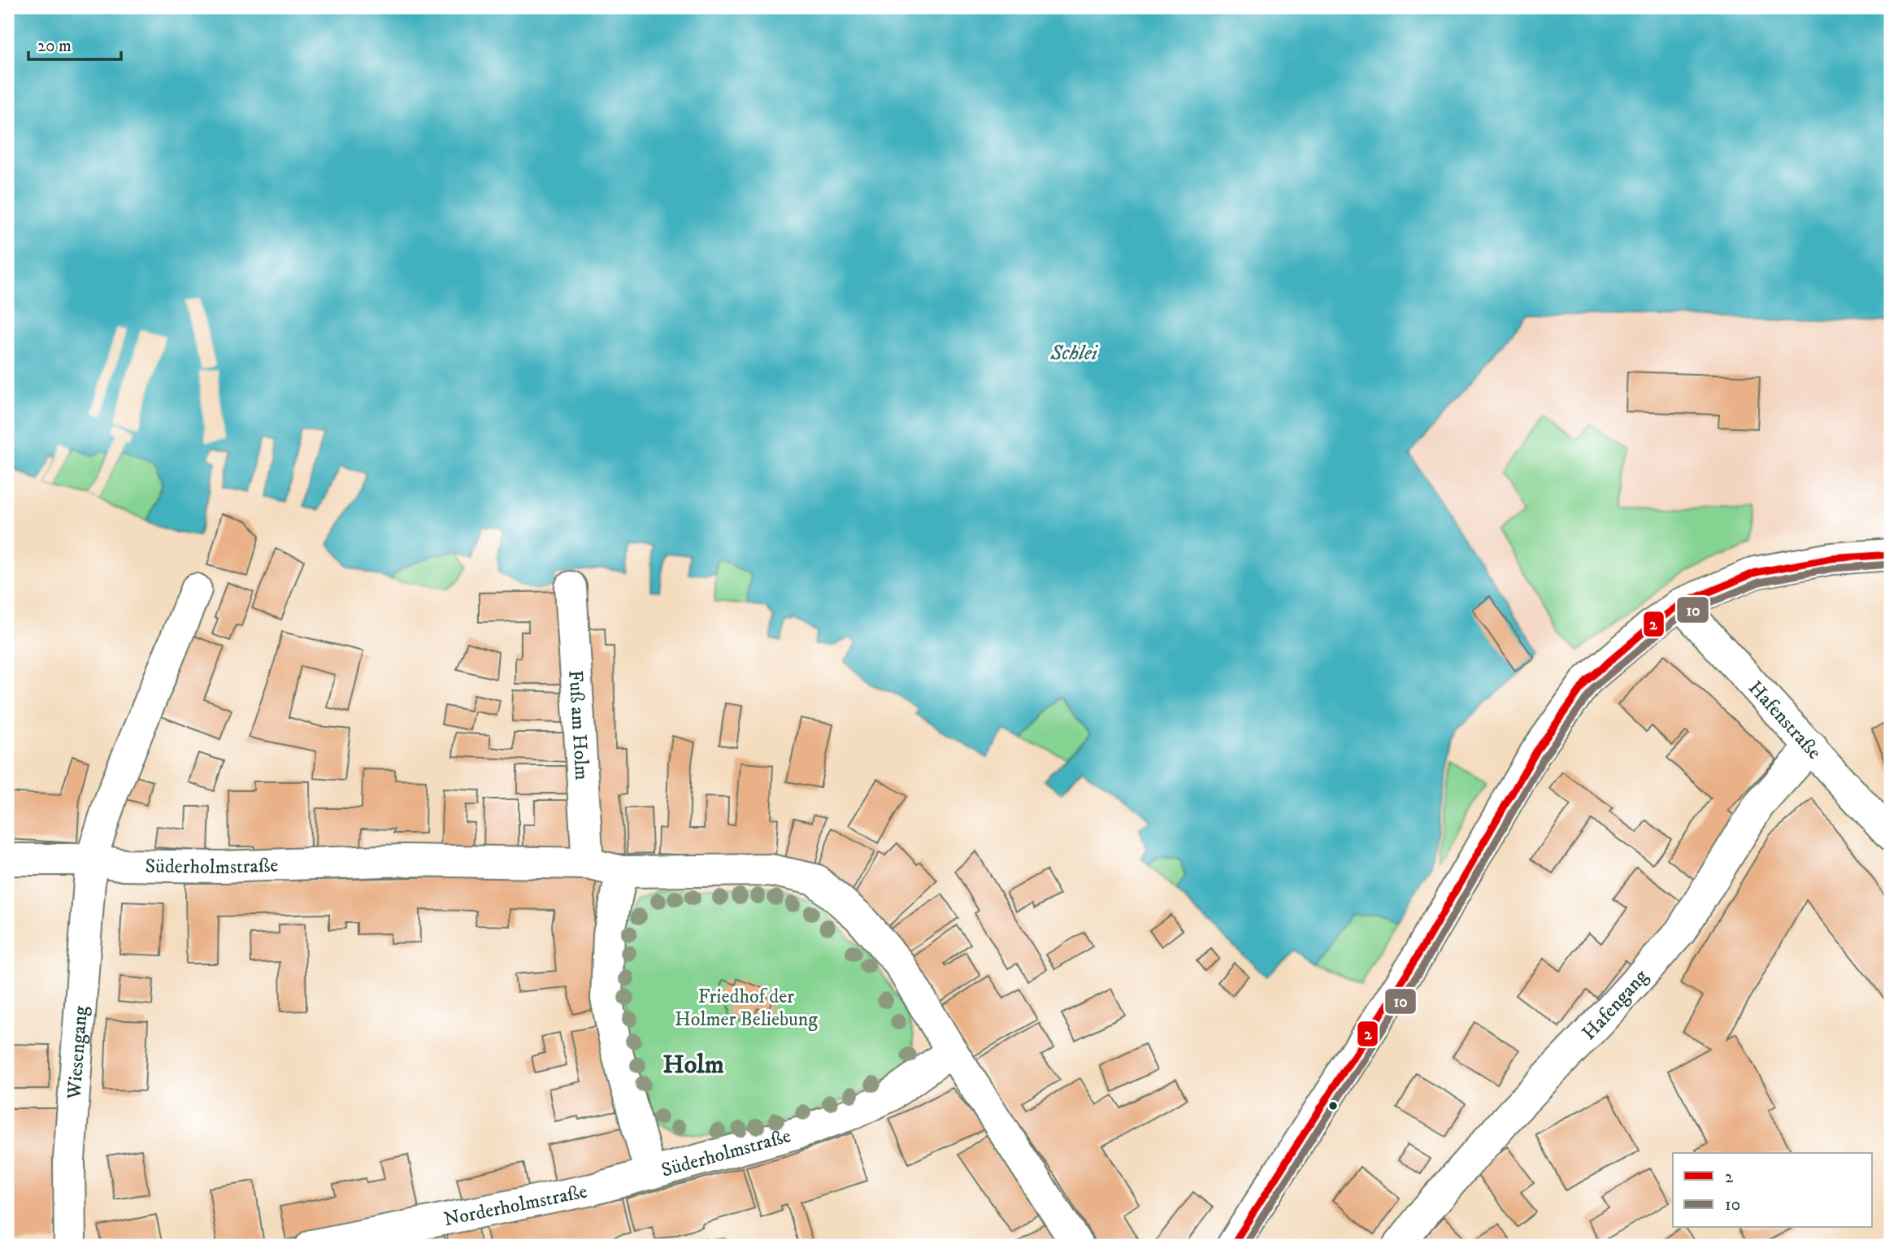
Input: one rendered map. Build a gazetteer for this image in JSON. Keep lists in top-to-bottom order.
{
  "streets": {
    "street": [
      "Hafenstraße",
      "Fuß am Holm",
      "Süderholmstraße",
      "Hafengang",
      "Wiesengang",
      "Norderholmstraße"
    ]
  },
  "crossings": [
    ["Hafenstraße", "Hafengang"],
    ["Fuß am Holm", "Süderholmstraße"],
    ["Süderholmstraße", "Wiesengang"],
    ["Süderholmstraße", "Norderholmstraße"]
  ],
  "districts": ["Holm"],
  "water": ["Schlei"],
  "parks": ["Friedhof der Holmer Beliebung"],
  "lines": ["transit line 2", "transit line 10"],
  "legend": ["2", "10"],
  "scale_bar": "20 m"
}
